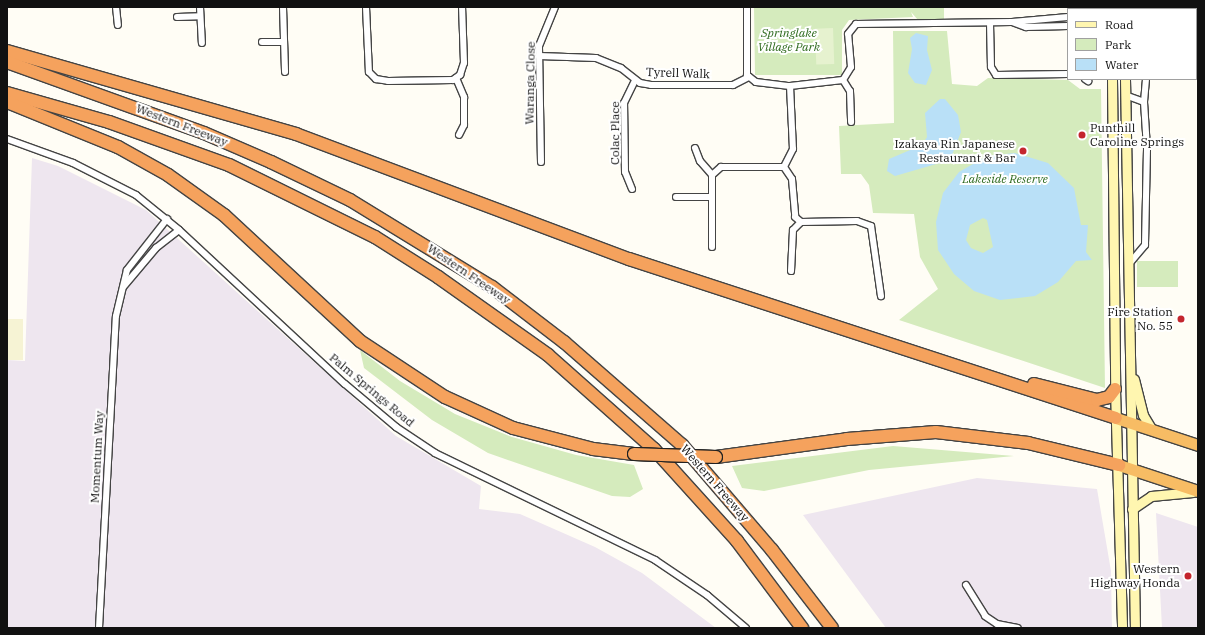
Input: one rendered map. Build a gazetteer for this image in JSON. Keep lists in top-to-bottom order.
{
  "streets": {
    "highway": ["Western Freeway"],
    "street": [
      "Tyrell Walk",
      "Waranga Close",
      "Colac Place",
      "Palm Springs Road",
      "Momentum Way"
    ]
  },
  "crossings": [
    ["Tyrell Walk", "Waranga Close"],
    ["Tyrell Walk", "Colac Place"],
    ["Palm Springs Road", "Momentum Way"]
  ],
  "parks": ["Springlake Village Park", "Lakeside Reserve"],
  "places": [
    "Punthill Caroline Springs",
    "Izakaya Rin Japanese Restaurant & Bar",
    "Fire Station No. 55",
    "Western Highway Honda"
  ],
  "legend": ["Road", "Park", "Water"]
}
